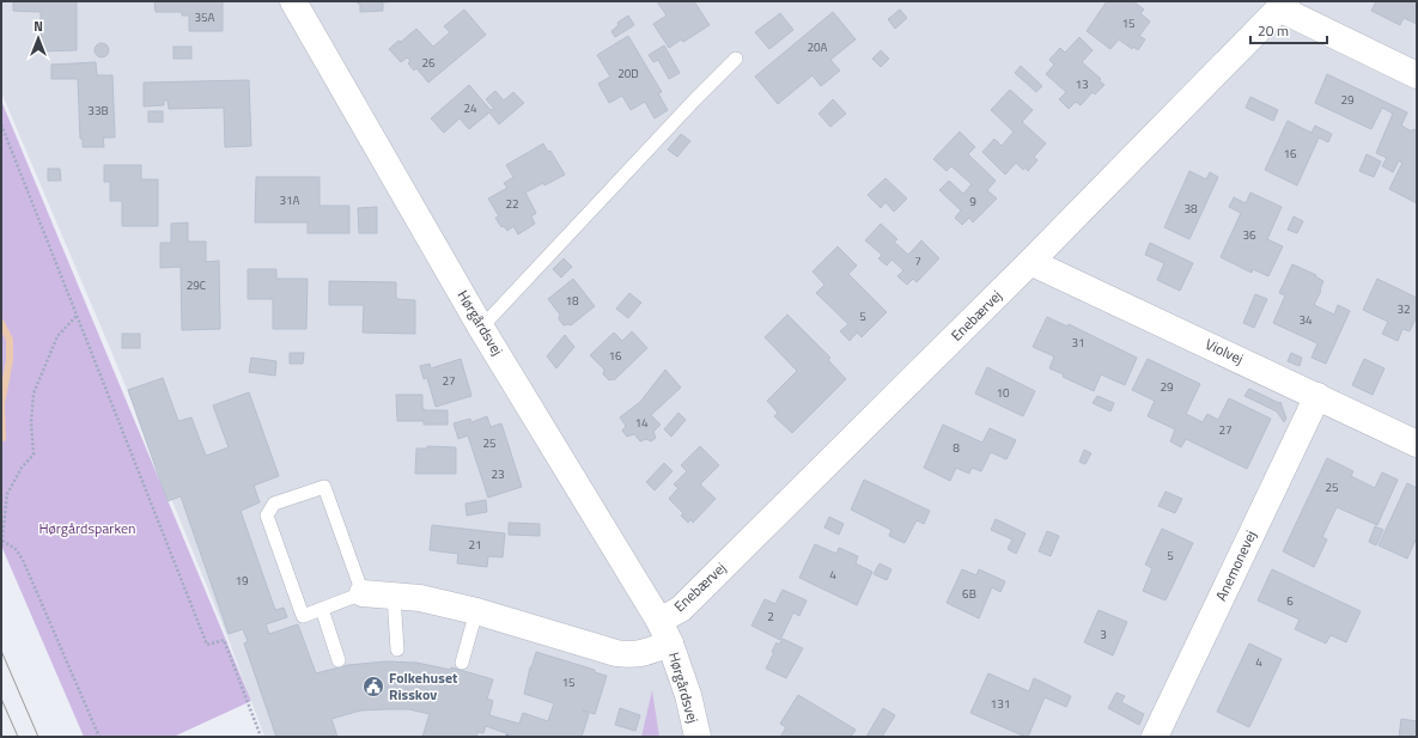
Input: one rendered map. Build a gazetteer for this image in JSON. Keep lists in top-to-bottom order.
{
  "streets": {
    "street": [
      "Enebærvej",
      "Hørgårdsvej",
      "Violvej",
      "Anemonevej"
    ]
  },
  "crossings": [
    ["Enebærvej", "Hørgårdsvej"],
    ["Enebærvej", "Violvej"],
    ["Violvej", "Anemonevej"]
  ],
  "parks": ["Hørgårdsparken"],
  "places": {
    "public building": ["Folkehuset Risskov"]
  },
  "house_numbers": [
    "35A",
    "15",
    "20A",
    "26",
    "20D",
    "13",
    "29",
    "24",
    "33B",
    "16",
    "31A",
    "9",
    "22",
    "38",
    "36",
    "7",
    "29C",
    "18",
    "32",
    "5",
    "34",
    "31",
    "16",
    "27",
    "29",
    "10",
    "14",
    "27",
    "25",
    "8",
    "23",
    "25",
    "21",
    "5",
    "4",
    "19",
    "6B",
    "6",
    "2",
    "3",
    "4",
    "15",
    "131"
  ],
  "scale_bar": "20 m",
  "north": "top"
}
